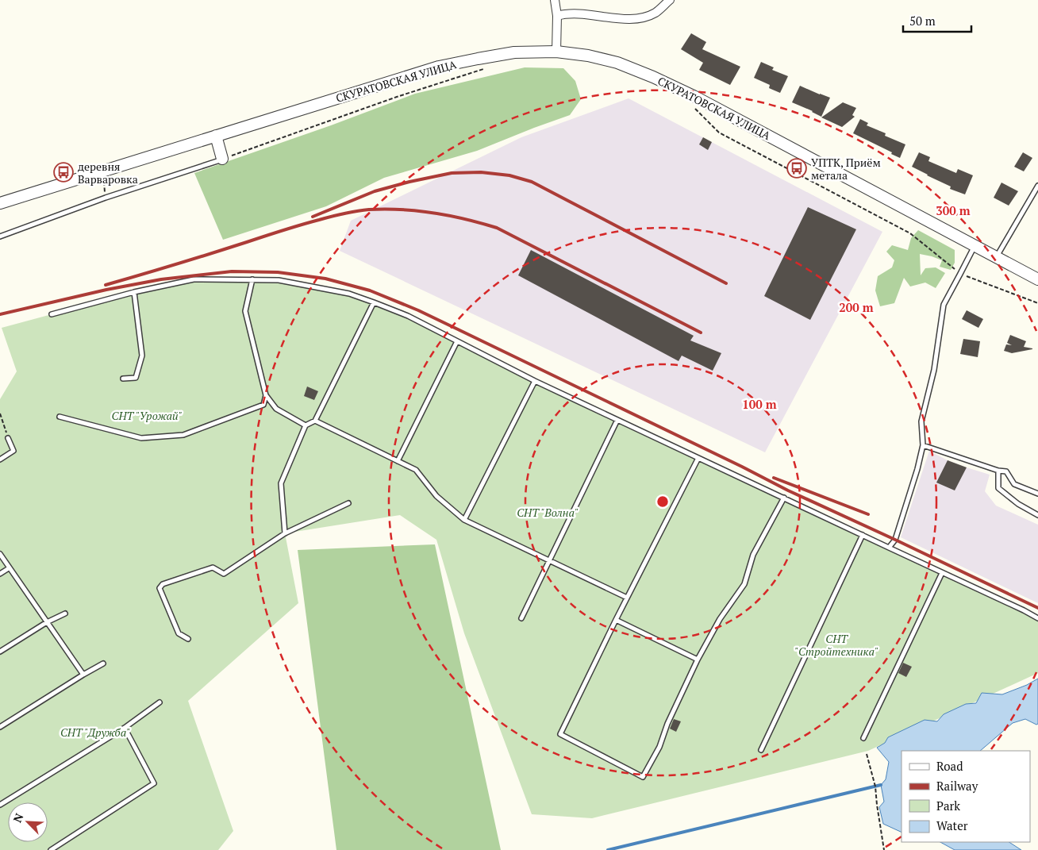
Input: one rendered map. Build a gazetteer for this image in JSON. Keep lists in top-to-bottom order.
{
  "streets": {
    "street": ["СКУРАТОВСКАЯ УЛИЦА"]
  },
  "parks": [
    "СНТ \"Урожай\"",
    "СНТ \"Волна\"",
    "СНТ \"Стройтехника\"",
    "СНТ \"Дружба\""
  ],
  "places": {
    "bus stop": ["УПТК, Приём метала", "деревня Варваровка"]
  },
  "legend": [
    "Road",
    "Railway",
    "Park",
    "Water"
  ],
  "scale_bar": "50 m",
  "north": "top left",
  "rings": ["300 m", "200 m", "100 m"]
}
